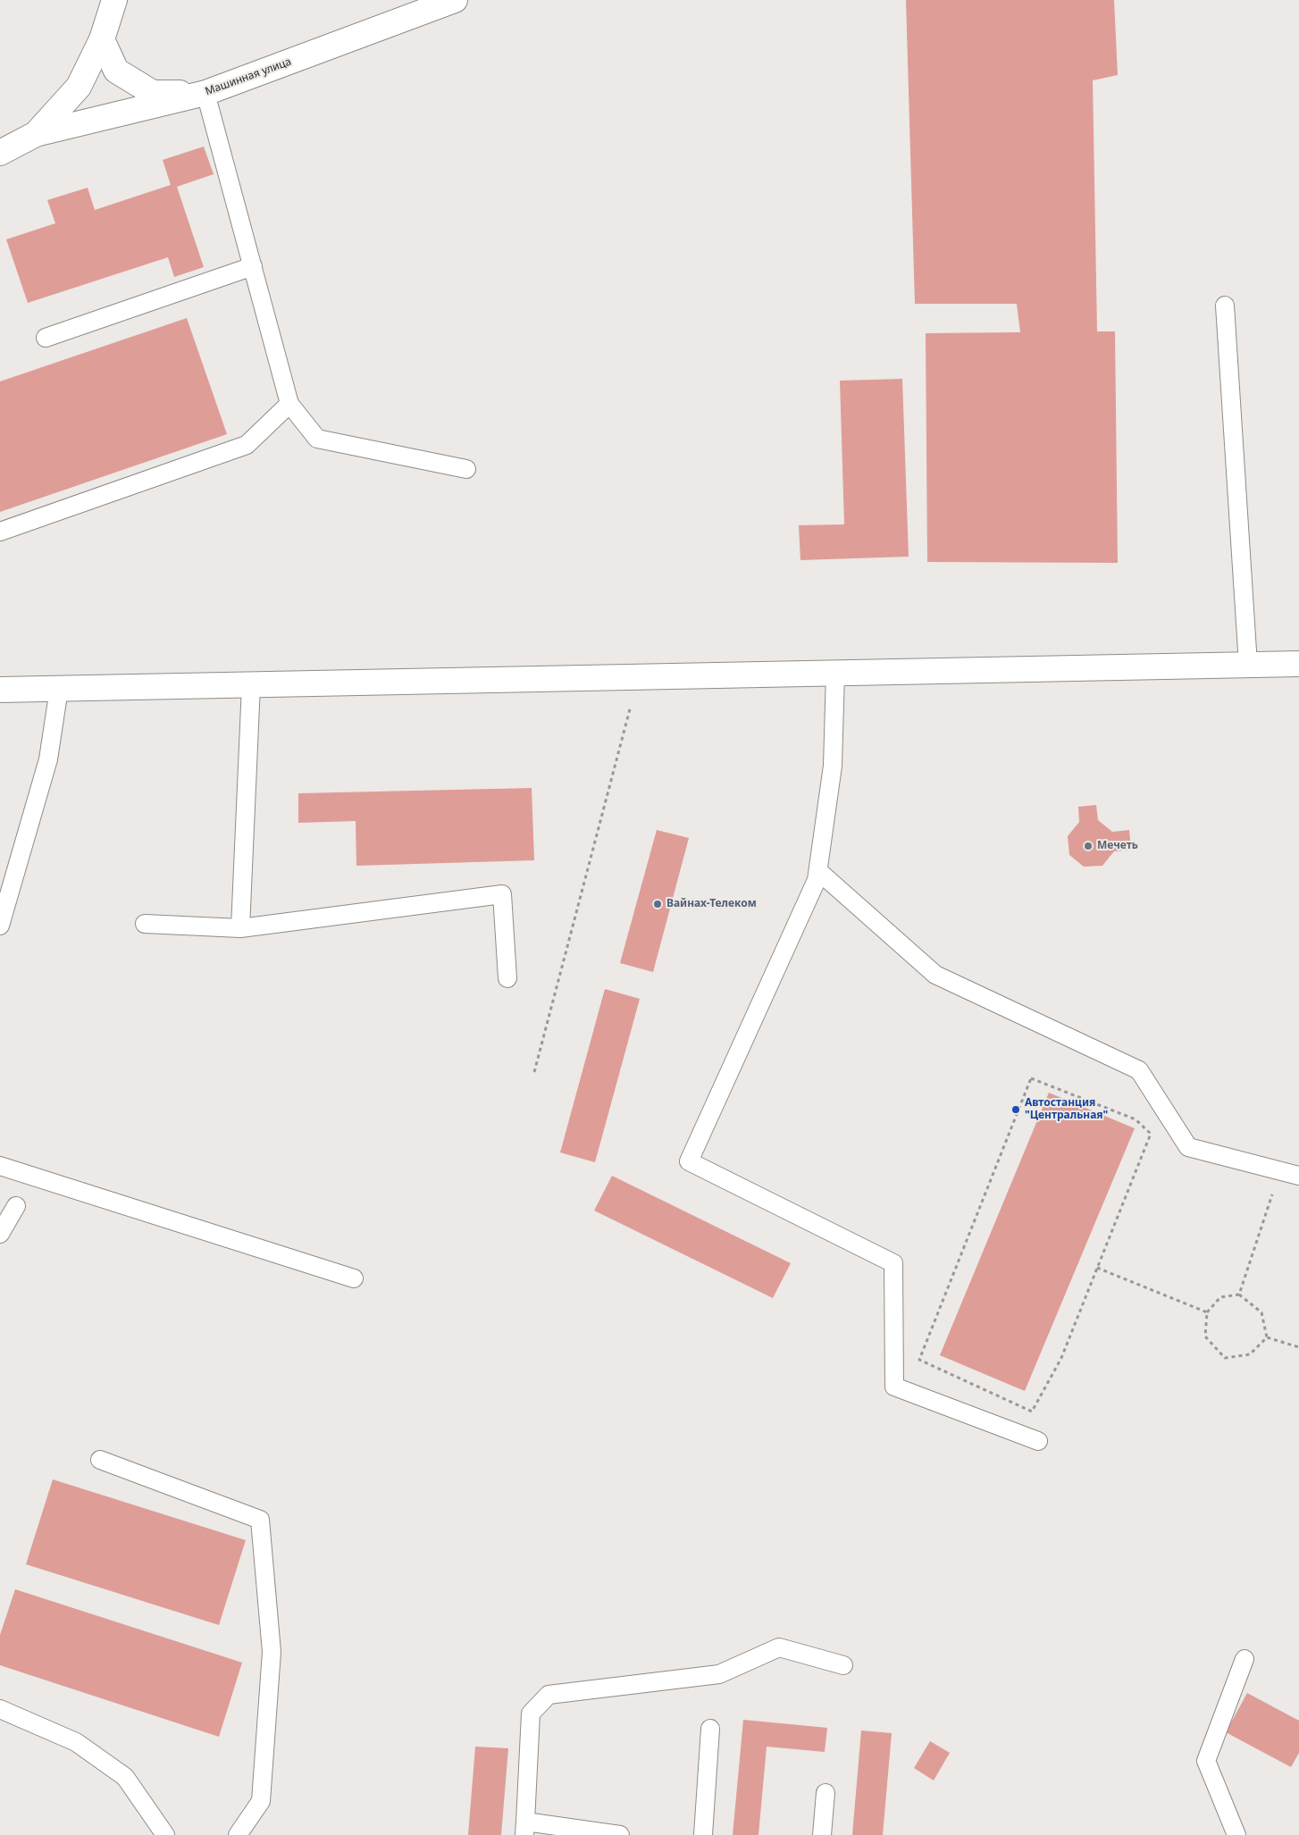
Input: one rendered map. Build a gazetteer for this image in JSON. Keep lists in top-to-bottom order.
{
  "streets": {
    "street": ["Машинная улица"]
  },
  "places": ["Мечеть", "Вайнах-Телеком", "Автостанция \"Центральная\""]
}
